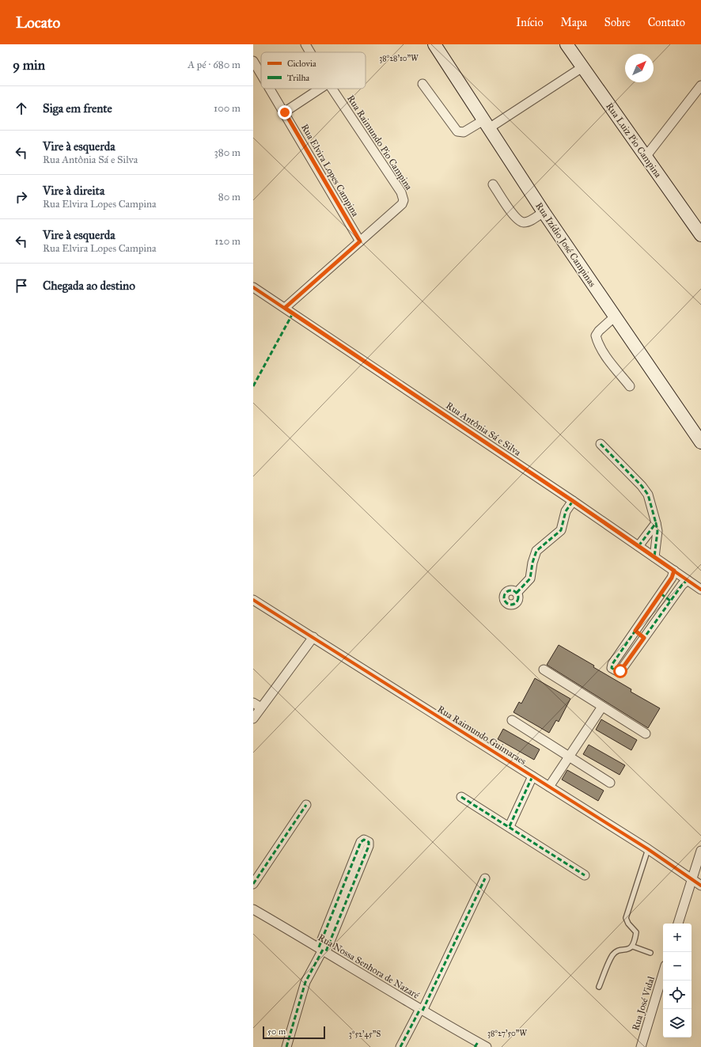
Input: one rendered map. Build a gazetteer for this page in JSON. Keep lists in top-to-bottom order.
{
  "streets": {
    "street": [
      "Rua Luiz Pio Campina",
      "Rua Raimundo Pio Campina",
      "Rua Elvira Lopes Campina",
      "Rua Izídio José Campinas",
      "Rua Antônia Sá e Silva",
      "Rua Raimundo Guimaraes",
      "Rua Nossa Senhora de Nazaré",
      "Rua José Vidal"
    ]
  },
  "crossings": [
    ["Rua Raimundo Pio Campina", "Rua Elvira Lopes Campina"]
  ],
  "legend": ["Ciclovia", "Trilha"],
  "scale_bar": "50 m",
  "north": "top right",
  "page": {
    "header": "Locato",
    "nav": [
      "Início",
      "Mapa",
      "Sobre",
      "Contato"
    ],
    "heading": ["9 min", "A pé · 680 m"],
    "list": [
      ["Siga em frente", "100 m"],
      ["Vire à esquerda", "Rua Antônia Sá e Silva", "380 m"],
      ["Vire à direita", "Rua Elvira Lopes Campina", "80 m"],
      ["Vire à esquerda", "Rua Elvira Lopes Campina", "120 m"],
      "Chegada ao destino"
    ],
    "map_buttons": ["+", "−"],
    "scale": "50 m"
  },
  "coordinates": ["38°28'10\"W", "38°27'50\"W", "3°52'45\"S"]
}
